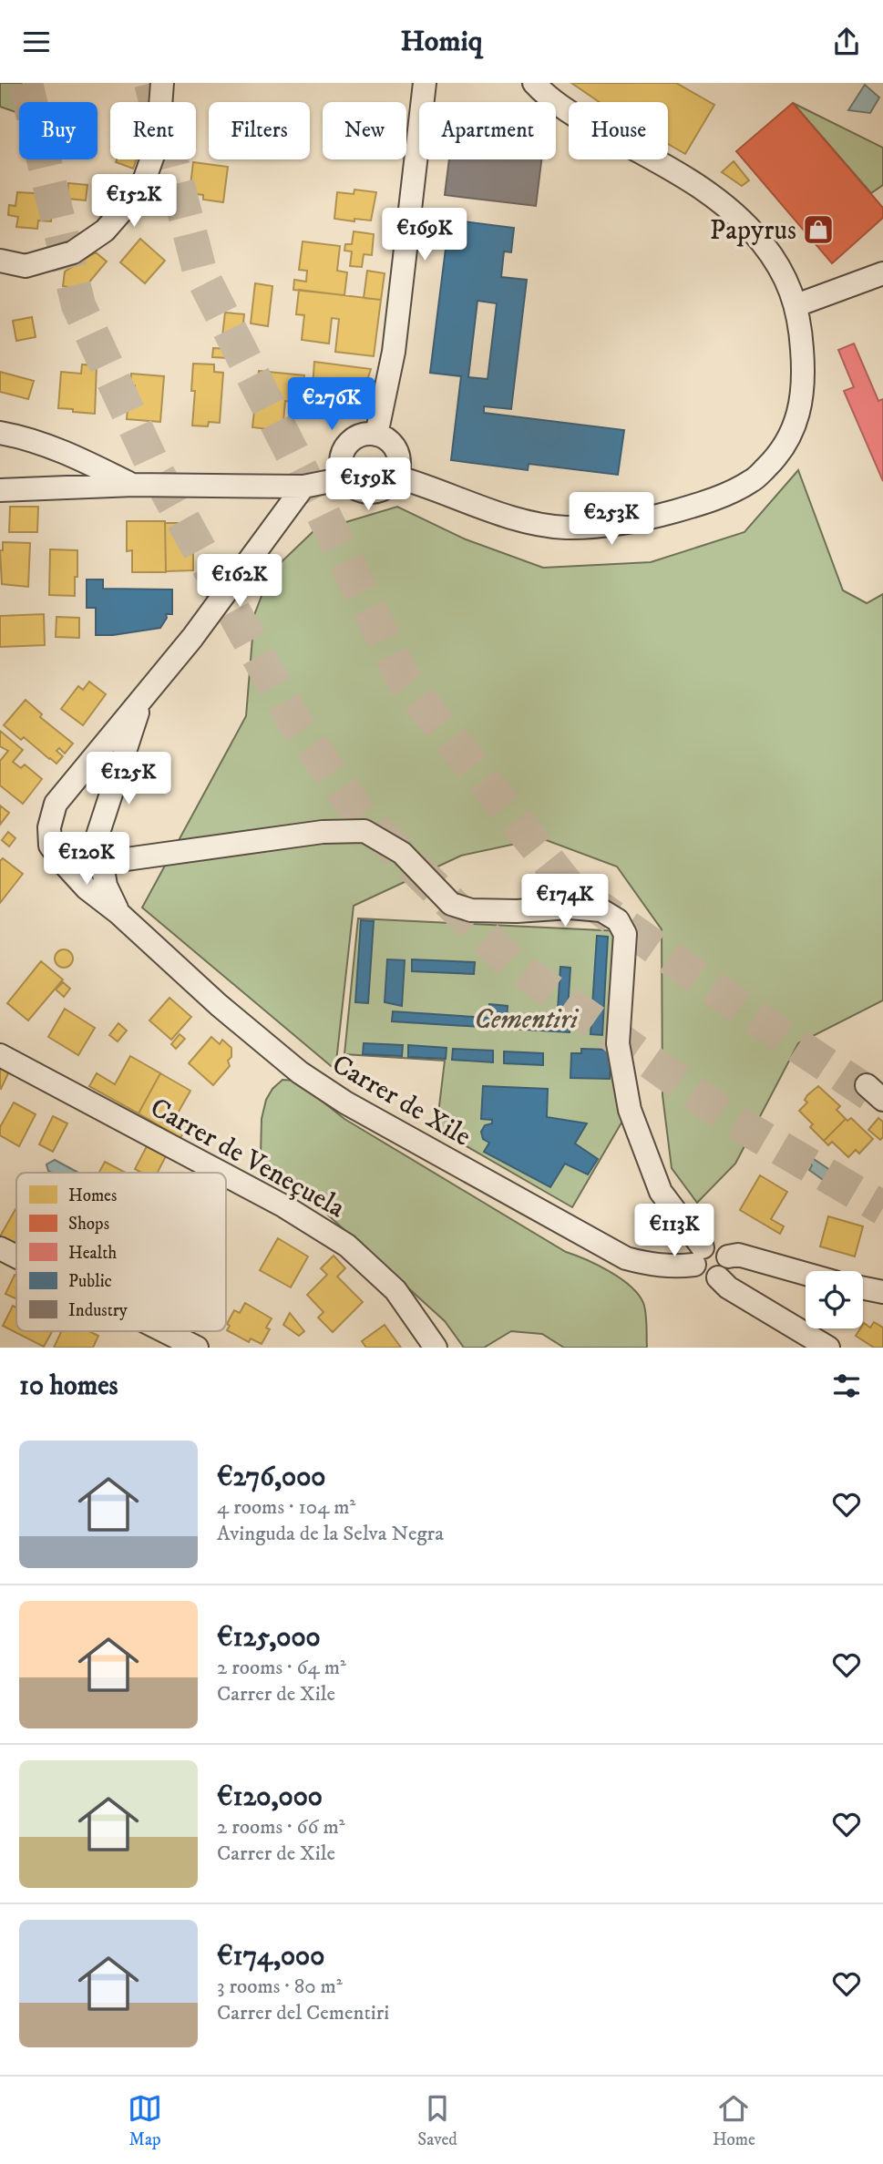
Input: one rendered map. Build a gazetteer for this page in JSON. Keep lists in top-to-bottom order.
{
  "streets": {
    "street": ["Carrer de Xile", "Carrer de Veneçuela"]
  },
  "parks": ["Cementiri"],
  "places": {
    "shop": ["Papyrus"]
  },
  "legend": [
    "Homes",
    "Shops",
    "Health",
    "Public",
    "Industry"
  ],
  "page": {
    "header": "Homiq",
    "chip": [
      "Buy",
      "Rent",
      "Filters",
      "New",
      "Apartment",
      "House"
    ],
    "price": [
      "€152K",
      "€169K",
      "€276K",
      "€159K",
      "€253K",
      "€162K",
      "€125K",
      "€120K",
      "€174K",
      "€113K"
    ],
    "heading": "10 homes",
    "list": [
      {
        "name": "€276,000",
        "note": "4 rooms · 104 m² · Avinguda de la Selva Negra"
      },
      {
        "name": "€125,000",
        "note": "2 rooms · 64 m² · Carrer de Xile"
      },
      {
        "name": "€120,000",
        "note": "2 rooms · 66 m² · Carrer de Xile"
      },
      {
        "name": "€174,000",
        "note": "3 rooms · 80 m² · Carrer del Cementiri"
      }
    ],
    "tabs": ["Map", "Saved", "Home"]
  }
}
